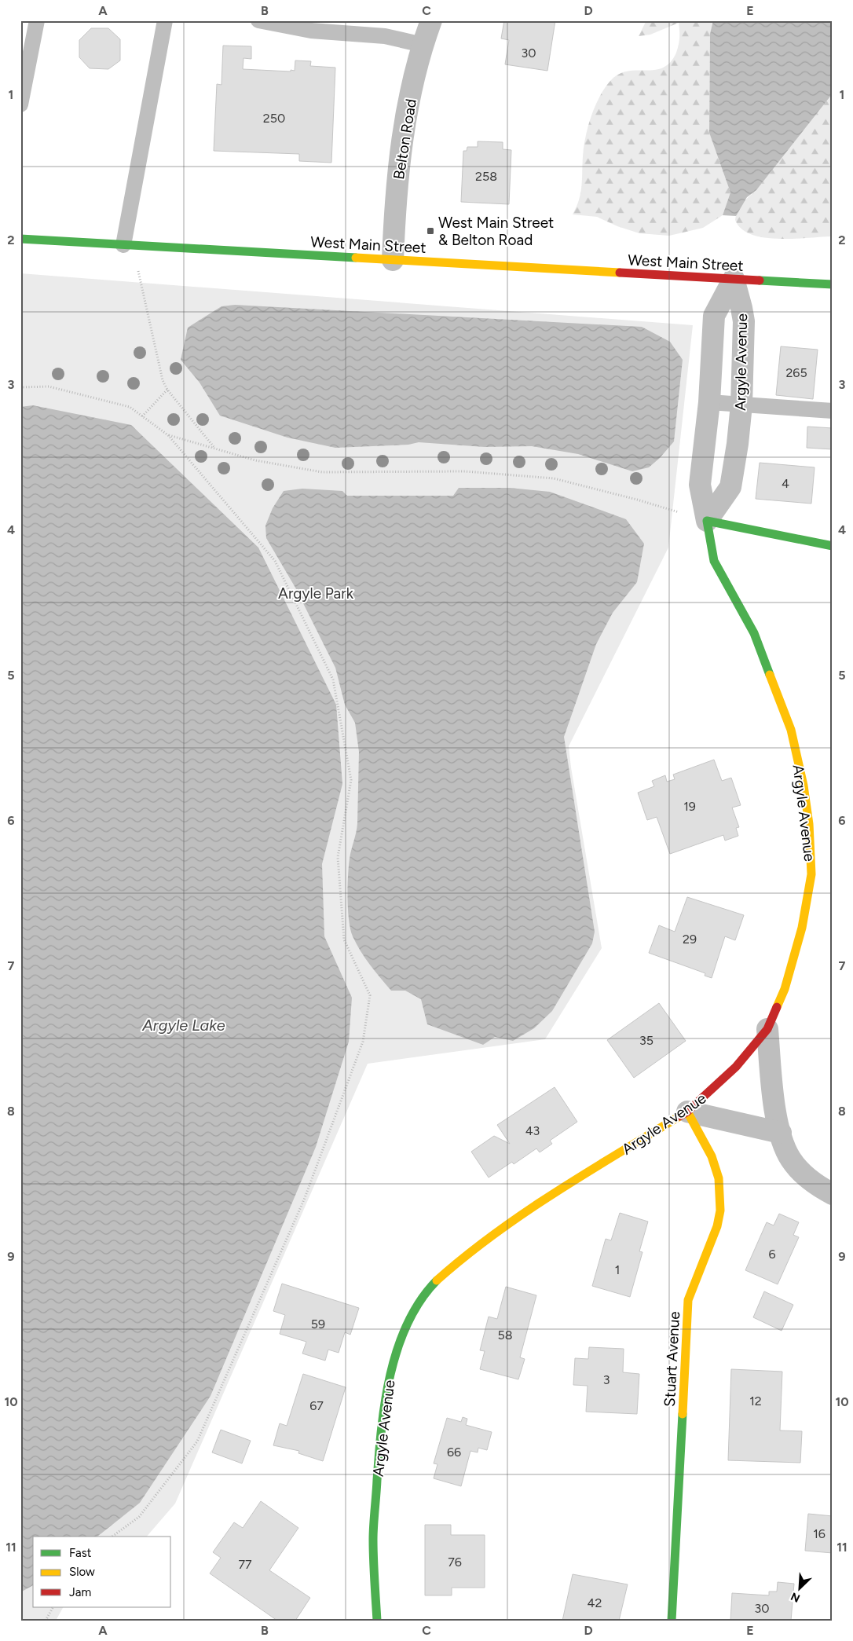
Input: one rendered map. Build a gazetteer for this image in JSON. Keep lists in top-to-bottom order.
{
  "streets": {
    "street": [
      "Belton Road",
      "West Main Street",
      "Argyle Avenue",
      "Stuart Avenue"
    ]
  },
  "crossings": [
    ["Belton Road", "West Main Street"],
    ["West Main Street", "Argyle Avenue"],
    ["Argyle Avenue", "Stuart Avenue"]
  ],
  "water": ["Argyle Lake"],
  "parks": ["Argyle Park"],
  "places": {
    "transit": ["West Main Street & Belton Road"]
  },
  "house_numbers": [
    "30",
    "250",
    "258",
    "265",
    "4",
    "19",
    "29",
    "35",
    "43",
    "6",
    "1",
    "59",
    "58",
    "3",
    "12",
    "67",
    "66",
    "16",
    "76",
    "77",
    "42",
    "30"
  ],
  "legend": ["Fast", "Slow", "Jam"],
  "north": "bottom left",
  "grid": {
    "columns": [
      "A",
      "B",
      "C",
      "D",
      "E"
    ],
    "rows": [
      "1",
      "2",
      "3",
      "4",
      "5",
      "6",
      "7",
      "8",
      "9",
      "10",
      "11"
    ]
  }
}
